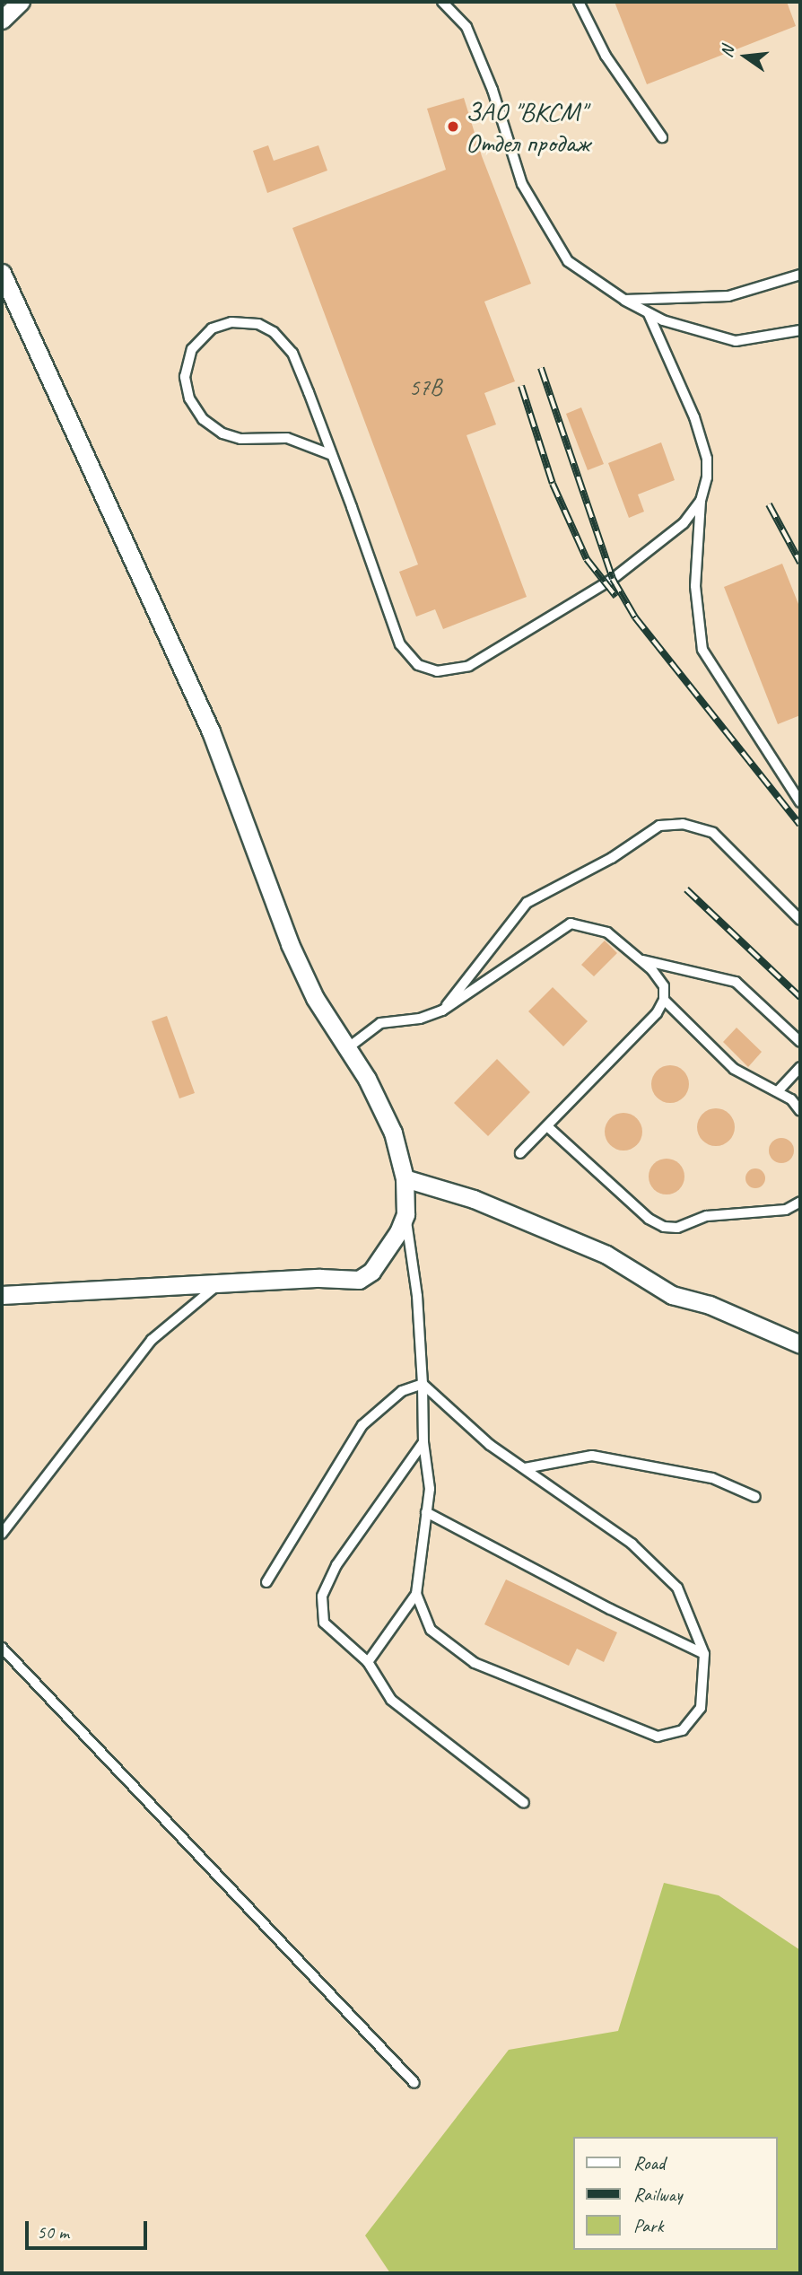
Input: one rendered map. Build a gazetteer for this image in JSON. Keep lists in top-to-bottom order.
{
  "places": ["ЗАО \"ВКСМ\" Отдел продаж"],
  "house_numbers": ["57В"],
  "legend": ["Road", "Railway", "Park"],
  "scale_bar": "50 m",
  "north": "left"
}
